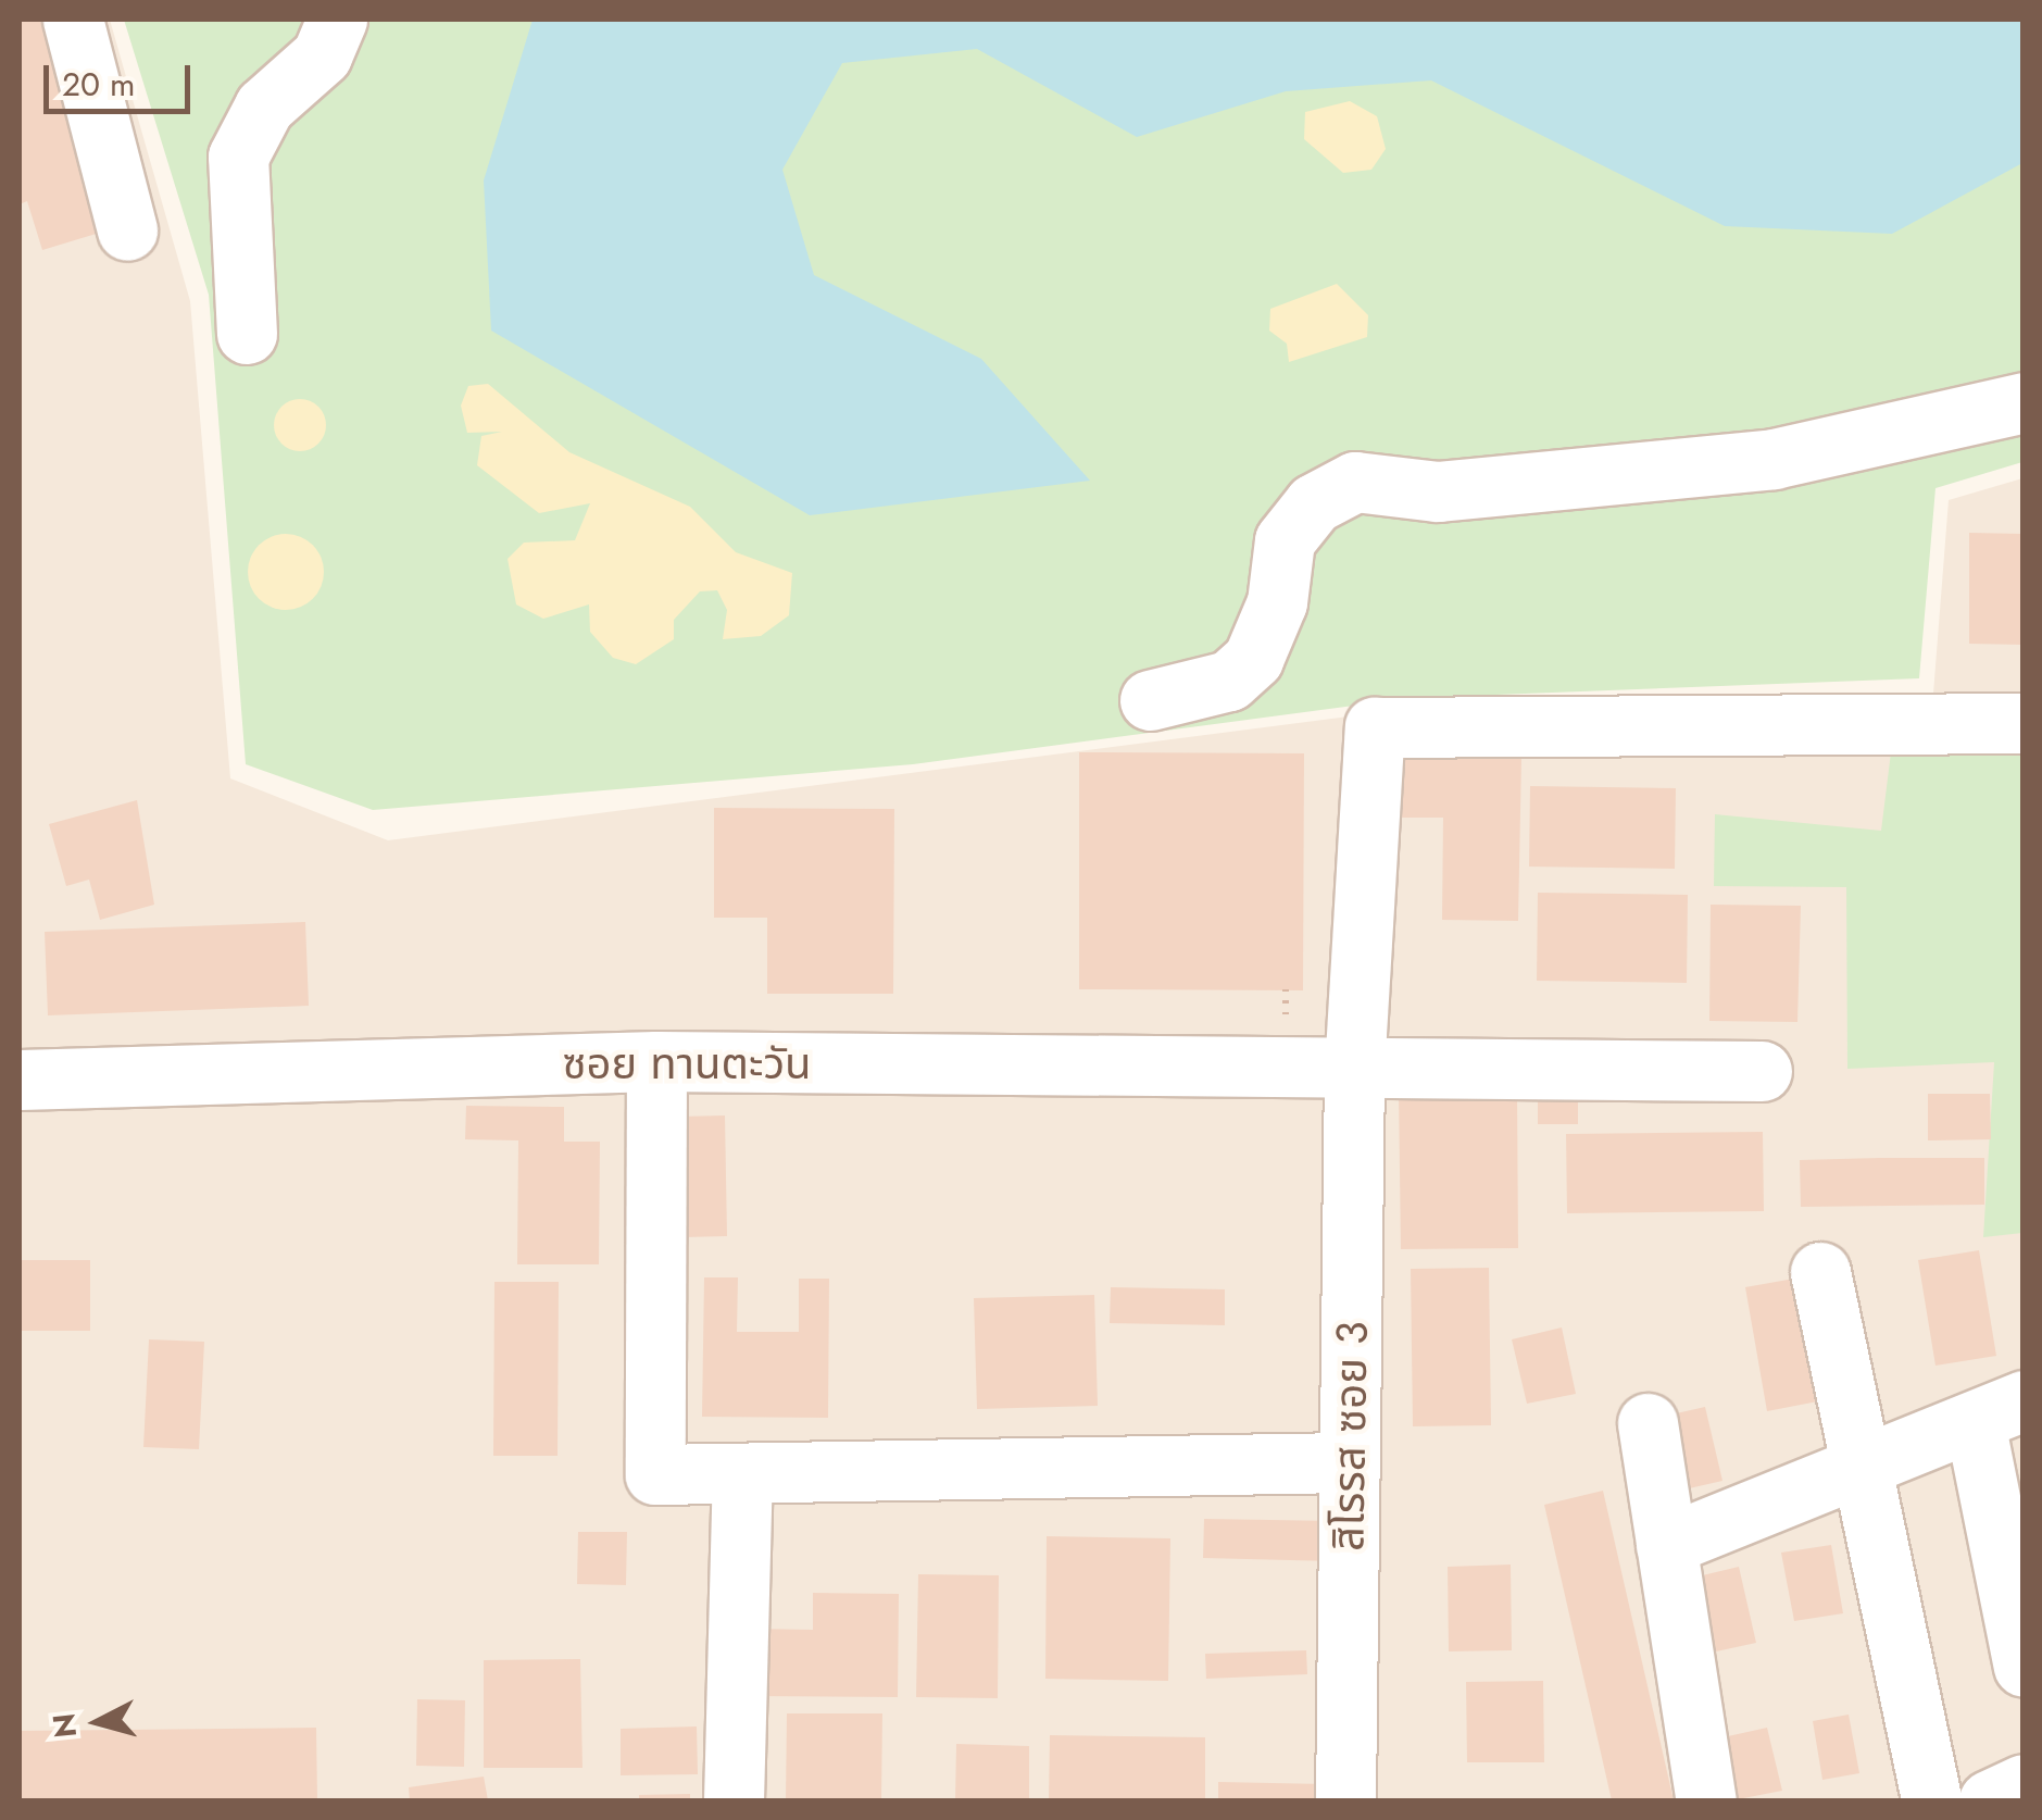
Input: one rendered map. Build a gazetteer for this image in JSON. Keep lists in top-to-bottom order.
{
  "streets": {
    "street": ["ซอย ทานตะวัน", "สิโรรส ซอย 3"]
  },
  "crossings": [
    ["ซอย ทานตะวัน", "สิโรรส ซอย 3"]
  ],
  "scale_bar": "20 m",
  "north": "left"
}
